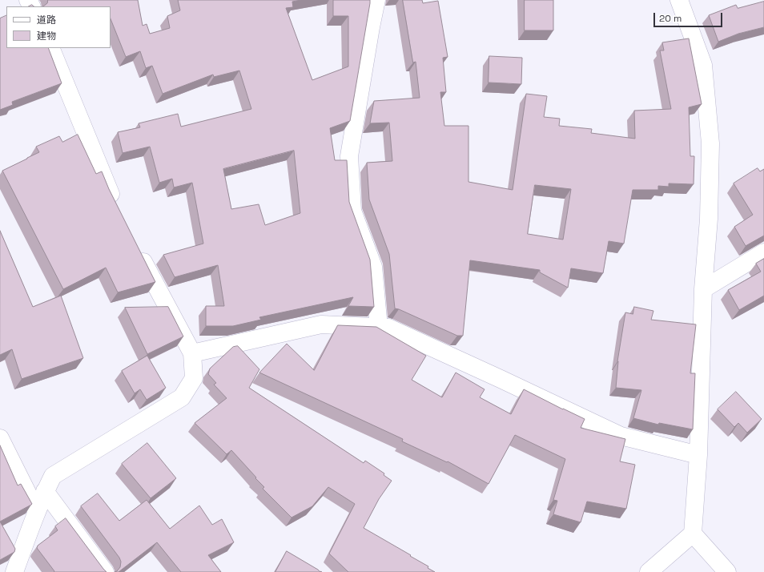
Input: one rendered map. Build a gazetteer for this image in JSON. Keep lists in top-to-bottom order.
{
  "legend": ["道路", "建物"],
  "scale_bar": "20 m"
}
